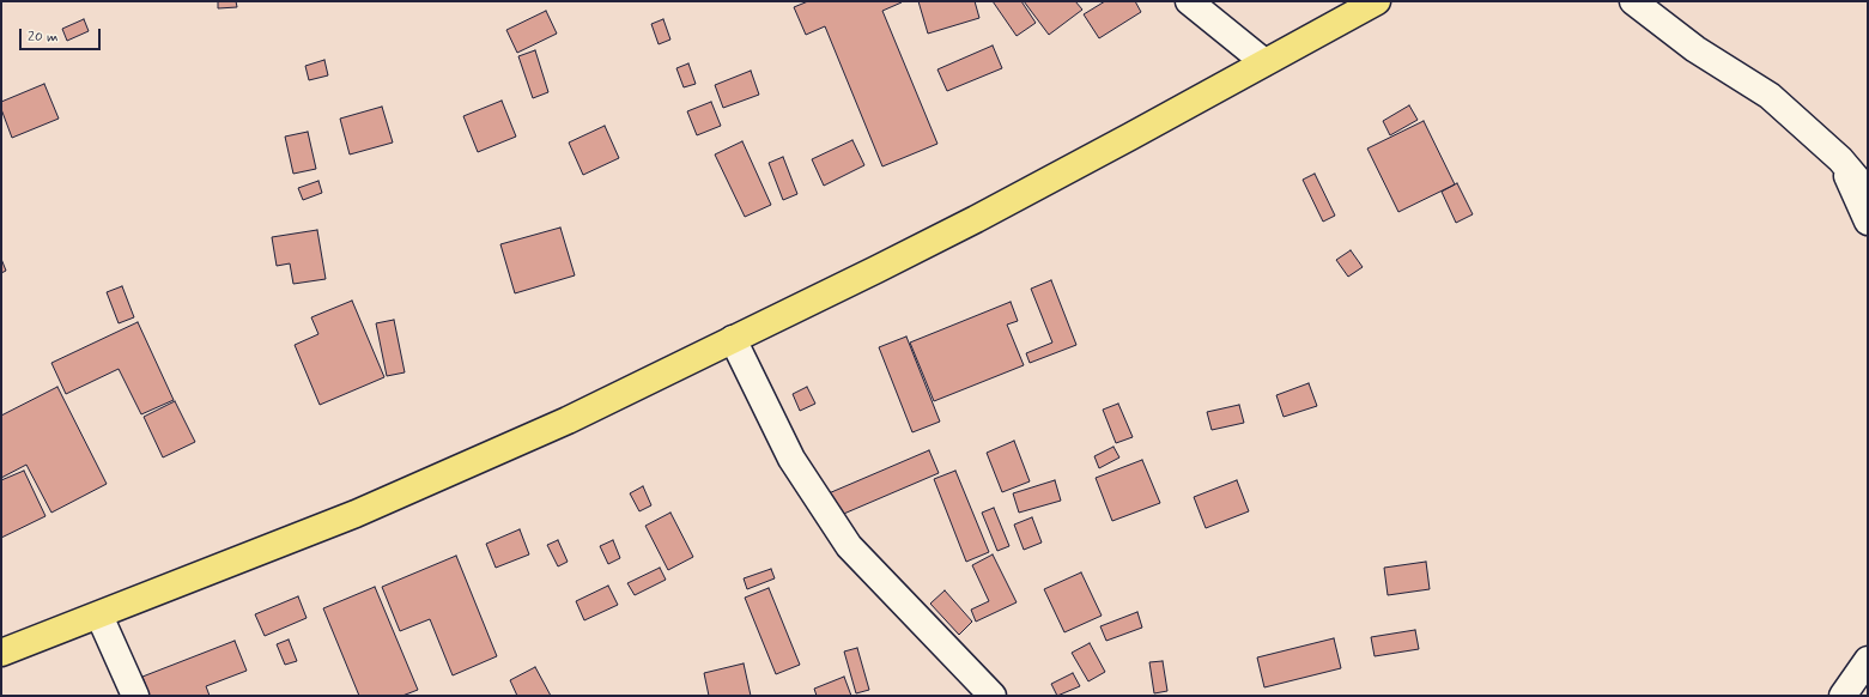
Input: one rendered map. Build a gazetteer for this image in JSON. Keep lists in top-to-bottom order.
{
  "scale_bar": "20 m"
}
